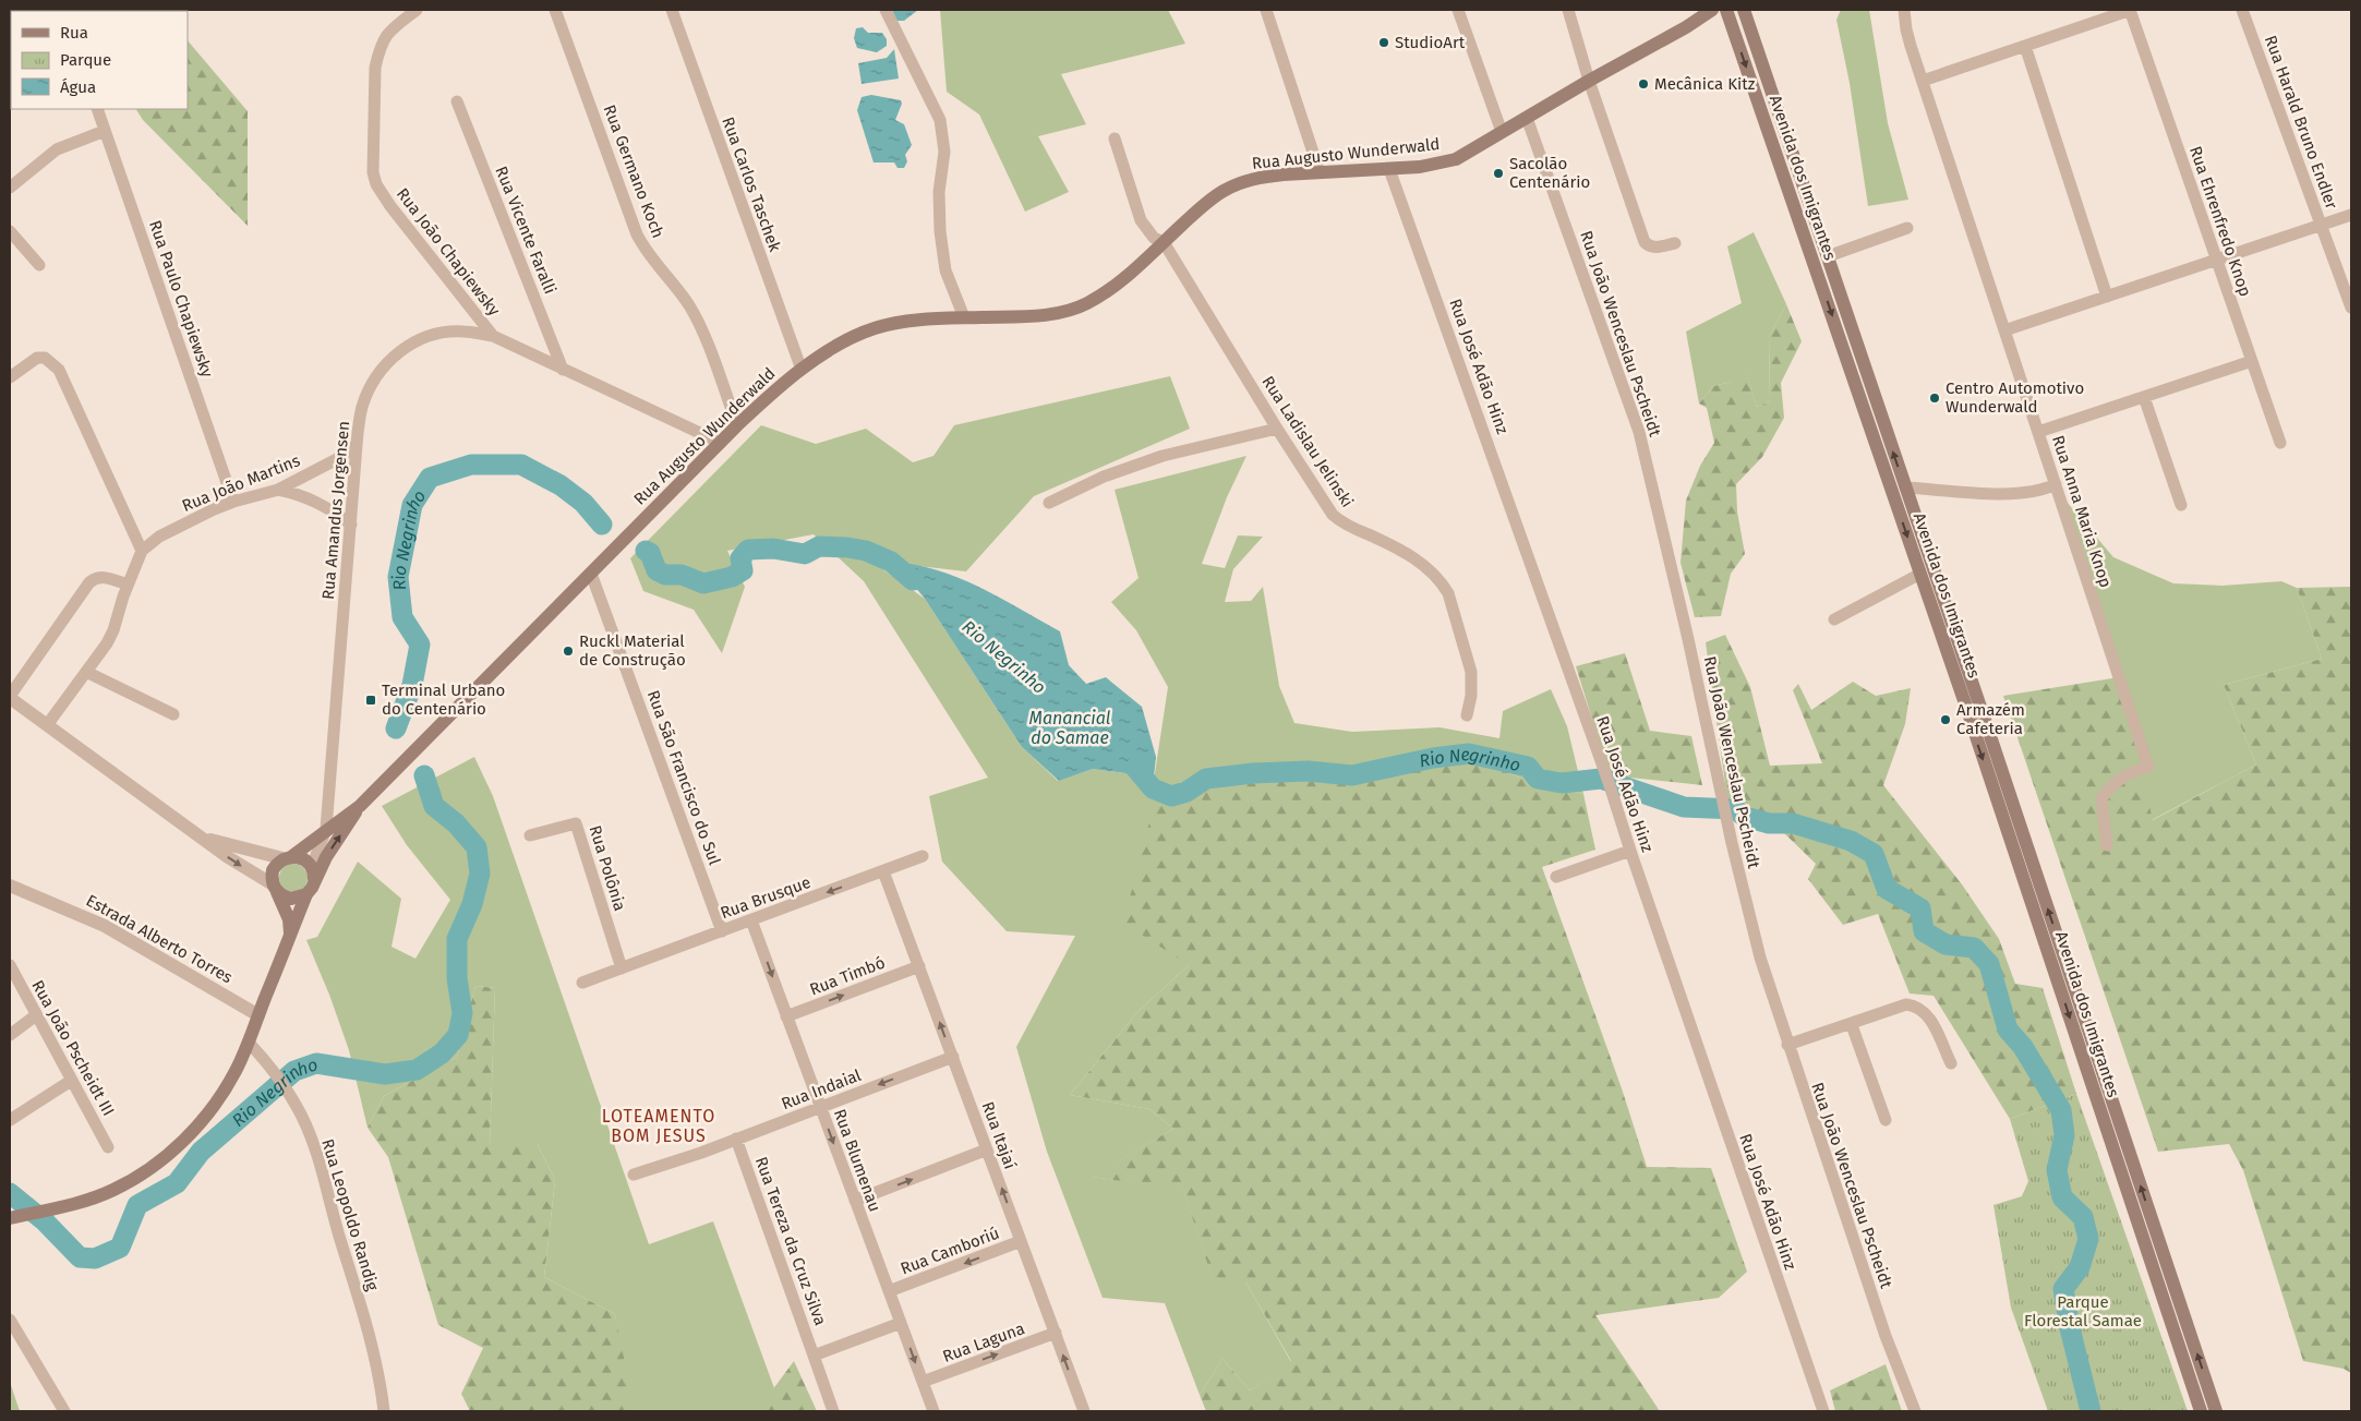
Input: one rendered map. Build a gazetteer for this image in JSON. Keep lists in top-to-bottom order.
{
  "streets": {
    "main road": ["Rua Augusto Wunderwald", "Avenida dos Imigrantes"],
    "street": [
      "Rua Harald Bruno Endler",
      "Rua Germano Koch",
      "Rua Carlos Taschek",
      "Rua Ehrenfredo Knop",
      "Rua Vicente Faralli",
      "Rua João Chapiewsky",
      "Rua Paulo Chapiewsky",
      "Rua João Wenceslau Pscheidt",
      "Rua José Adão Hinz",
      "Rua Ladislau Jelinski",
      "Rua João Martins",
      "Rua Amandus Jorgensen",
      "Rua Anna Maria Knop",
      "Rua São Francisco do Sul",
      "Rua Polônia",
      "Rua Brusque",
      "Estrada Alberto Torres",
      "Rua Timbó",
      "Rua João Pscheidt III",
      "Rua Indaial",
      "Rua Itajaí",
      "Rua Blumenau",
      "Rua Leopoldo Randig",
      "Rua Tereza da Cruz Silva",
      "Rua Camboriú",
      "Rua Laguna"
    ]
  },
  "crossings": [
    ["Rua Augusto Wunderwald", "Rua Germano Koch"],
    ["Rua Augusto Wunderwald", "Rua Carlos Taschek"],
    ["Rua Augusto Wunderwald", "Rua João Wenceslau Pscheidt"],
    ["Rua Augusto Wunderwald", "Rua José Adão Hinz"],
    ["Rua Augusto Wunderwald", "Rua Ladislau Jelinski"],
    ["Rua Augusto Wunderwald", "Rua Amandus Jorgensen"],
    ["Rua Augusto Wunderwald", "Rua São Francisco do Sul"],
    ["Rua Augusto Wunderwald", "Estrada Alberto Torres"],
    ["Rua Augusto Wunderwald", "Rua Leopoldo Randig"],
    ["Rua Vicente Faralli", "Rua Amandus Jorgensen"],
    ["Rua João Chapiewsky", "Rua Amandus Jorgensen"],
    ["Rua Paulo Chapiewsky", "Rua João Martins"],
    ["Rua João Martins", "Rua Amandus Jorgensen"],
    ["Rua São Francisco do Sul", "Rua Brusque"],
    ["Rua Polônia", "Rua Brusque"],
    ["Rua Brusque", "Rua Itajaí"],
    ["Rua Brusque", "Rua Blumenau"],
    ["Rua Timbó", "Rua Itajaí"],
    ["Rua Timbó", "Rua Blumenau"],
    ["Rua Indaial", "Rua Itajaí"],
    ["Rua Indaial", "Rua Blumenau"],
    ["Rua Indaial", "Rua Tereza da Cruz Silva"],
    ["Rua Itajaí", "Rua Camboriú"],
    ["Rua Itajaí", "Rua Laguna"],
    ["Rua Blumenau", "Rua Camboriú"],
    ["Rua Blumenau", "Rua Laguna"]
  ],
  "one_way": [
    "Rua Brusque",
    "Rua Timbó",
    "Rua Itajaí",
    "Rua Blumenau",
    "Rua Laguna"
  ],
  "districts": ["LOTEAMENTO BOM JESUS"],
  "water": ["Rio Negrinho", "Manancial do Samae"],
  "parks": ["Parque Florestal Samae"],
  "places": {
    "other": [
      "StudioArt",
      "Mecânica Kitz",
      "Sacolão Centenário",
      "Centro Automotivo Wunderwald",
      "Ruckl Material de Construção",
      "Armazém Cafeteria"
    ],
    "transit": ["Terminal Urbano do Centenário"]
  },
  "legend": ["Rua", "Parque", "Água"]
}
